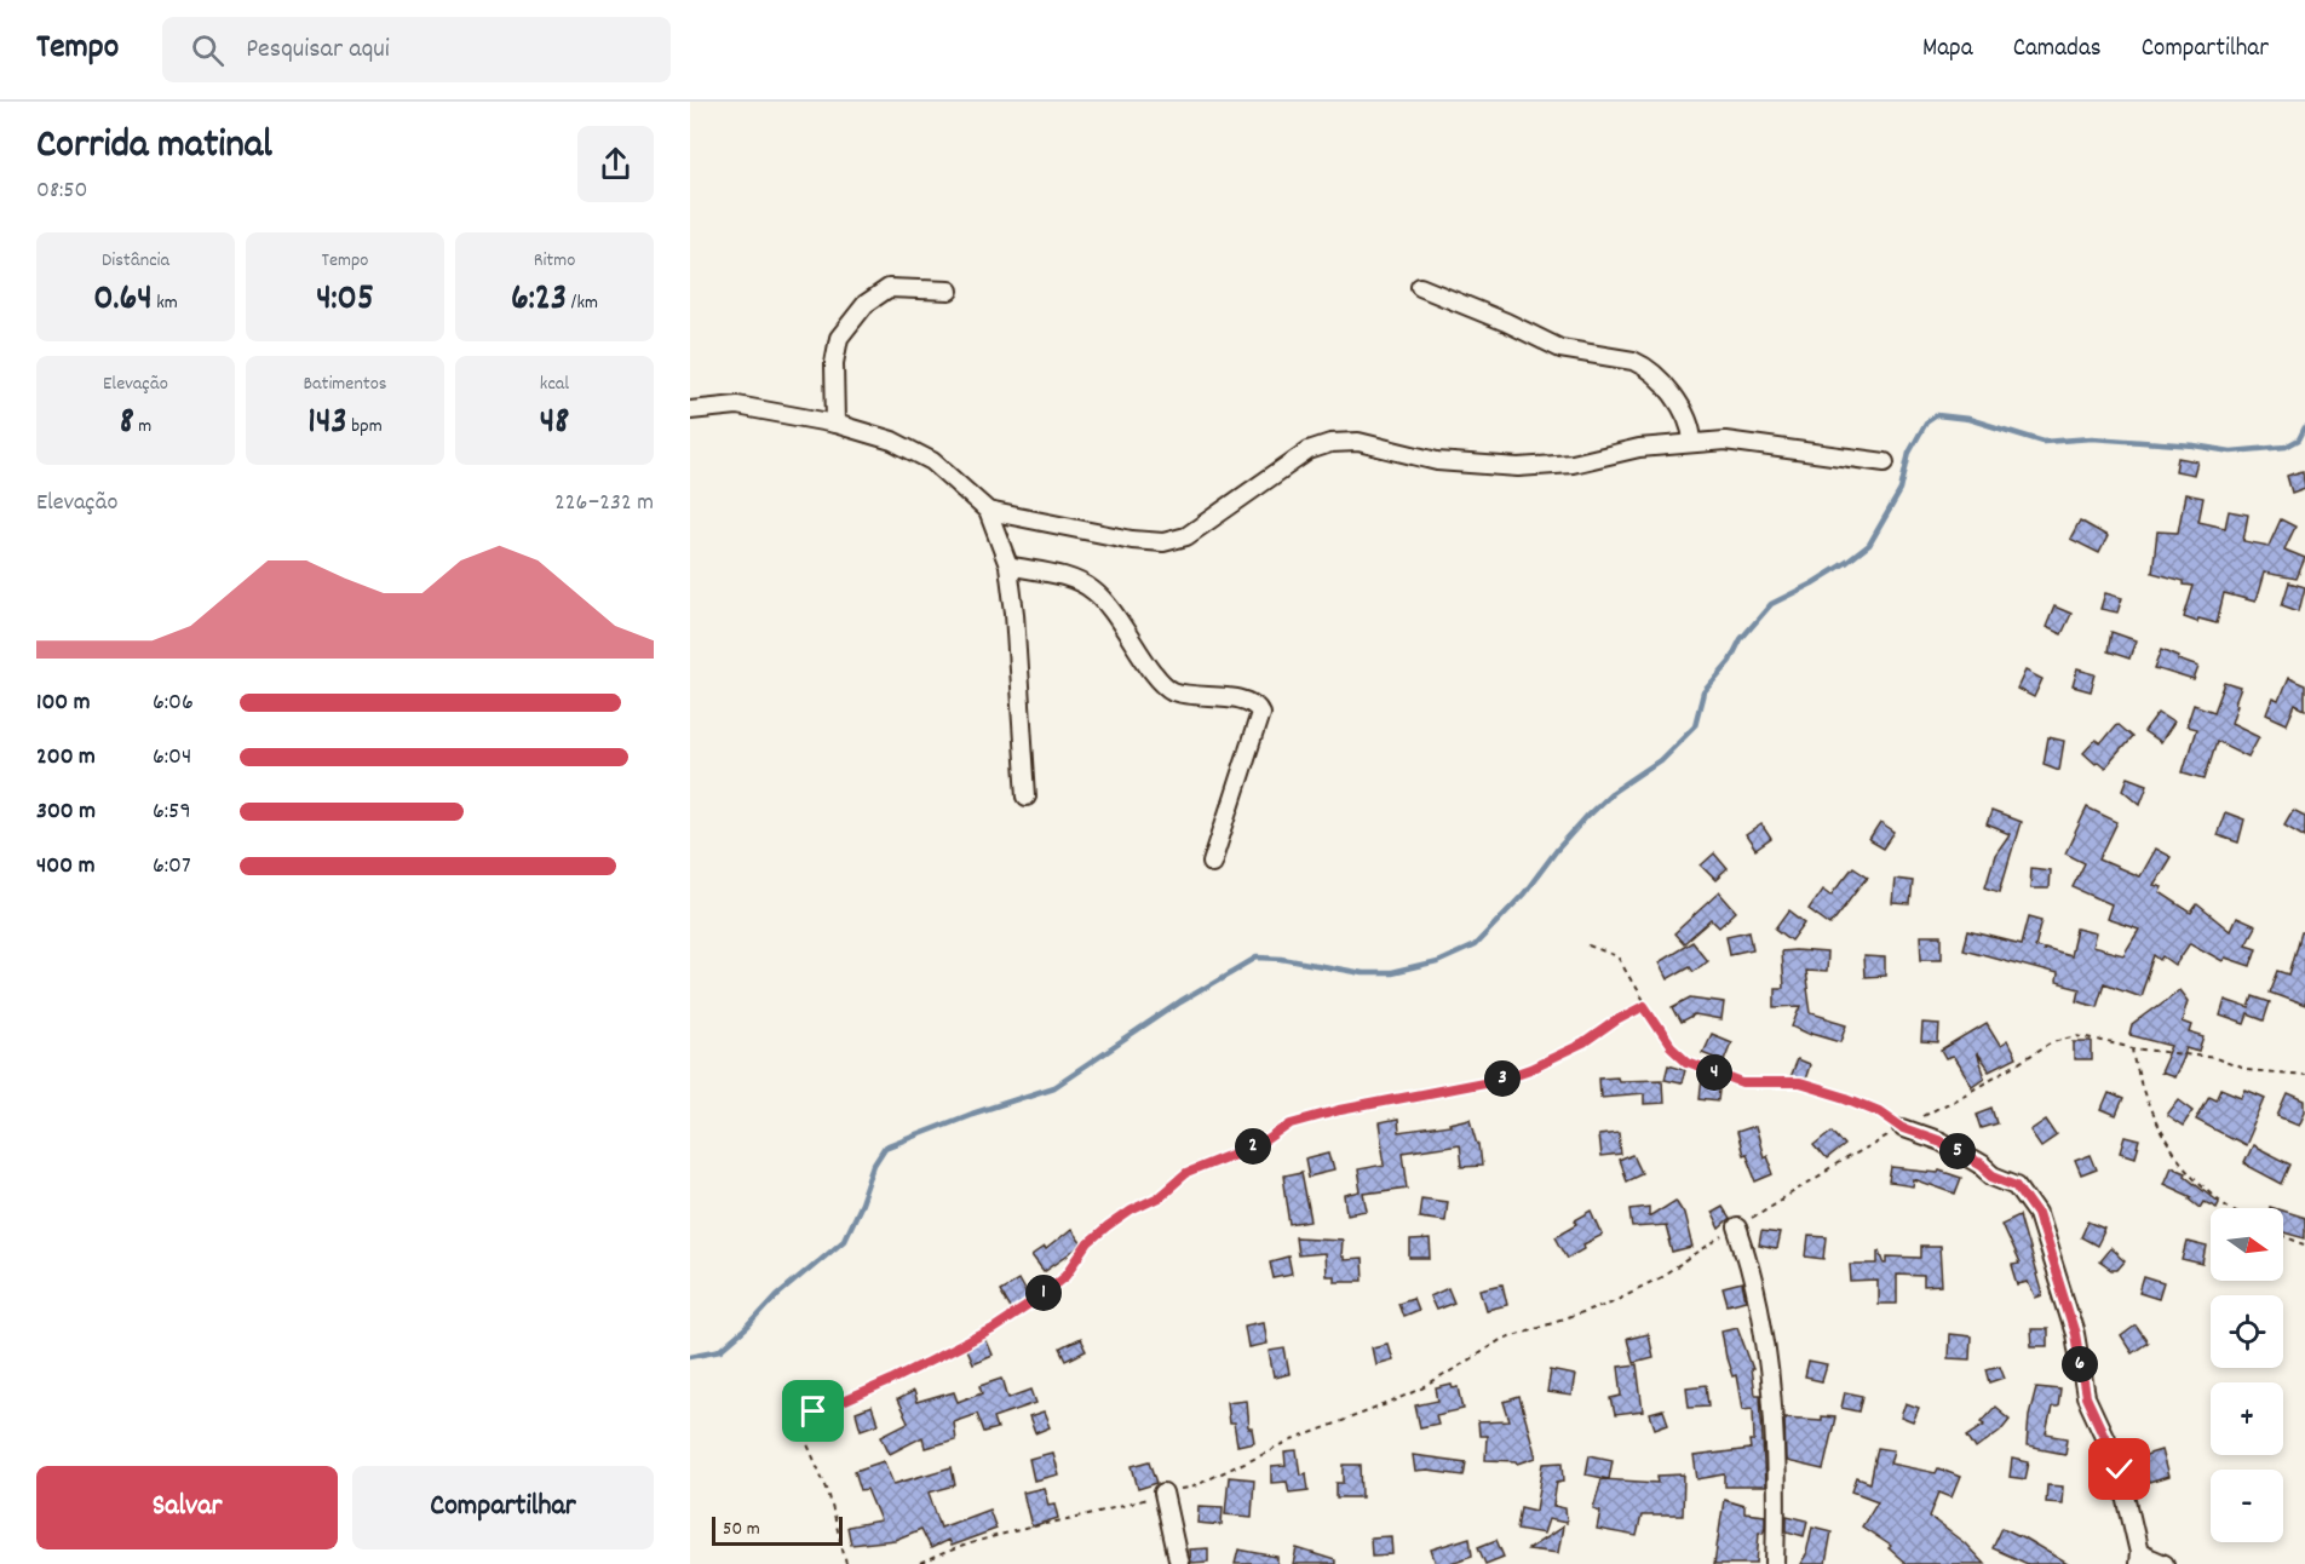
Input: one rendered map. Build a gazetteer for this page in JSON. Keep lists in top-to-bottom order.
{
  "scale_bar": "50 m",
  "north": "right",
  "page": {
    "header": "Tempo",
    "search": "Pesquisar aqui",
    "nav": ["Mapa", "Camadas", "Compartilhar"],
    "heading": ["Corrida matinal", "08:50"],
    "stats": [
      ["Distância", "0.64 km"],
      ["Tempo", "4:05"],
      ["Ritmo", "6:23 /km"],
      ["Elevação", "8 m"],
      ["Batimentos", "143 bpm"],
      ["kcal", "48"]
    ],
    "chart": ["Elevação", "226–232 m"],
    "list": [
      {
        "name": "100 m",
        "note": "6:06"
      },
      {
        "name": "200 m",
        "note": "6:04"
      },
      {
        "name": "300 m",
        "note": "6:59"
      },
      {
        "name": "400 m",
        "note": "6:07"
      }
    ],
    "pins": [
      "4",
      "3",
      "2",
      "5",
      "1",
      "6"
    ],
    "map_buttons": ["+", "−"],
    "buttons": ["Salvar", "Compartilhar"],
    "scale": "50 m"
  }
}
